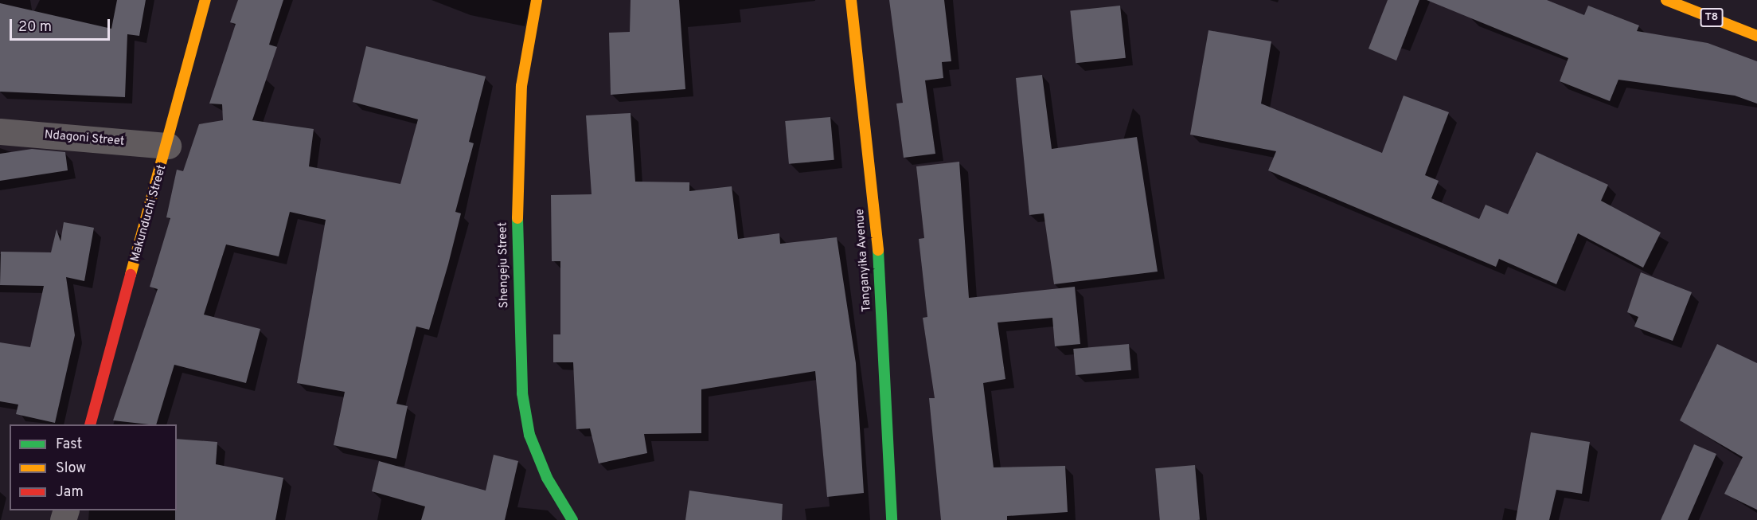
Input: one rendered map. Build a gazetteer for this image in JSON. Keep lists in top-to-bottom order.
{
  "streets": {
    "main road": [
      "T8",
      "Makunduchi Street",
      "Tanganyika Avenue",
      "Shengeju Street"
    ],
    "street": ["Ndagoni Street"]
  },
  "crossings": [
    ["Ndagoni Street", "Makunduchi Street"]
  ],
  "legend": ["Fast", "Slow", "Jam"],
  "scale_bar": "20 m"
}
